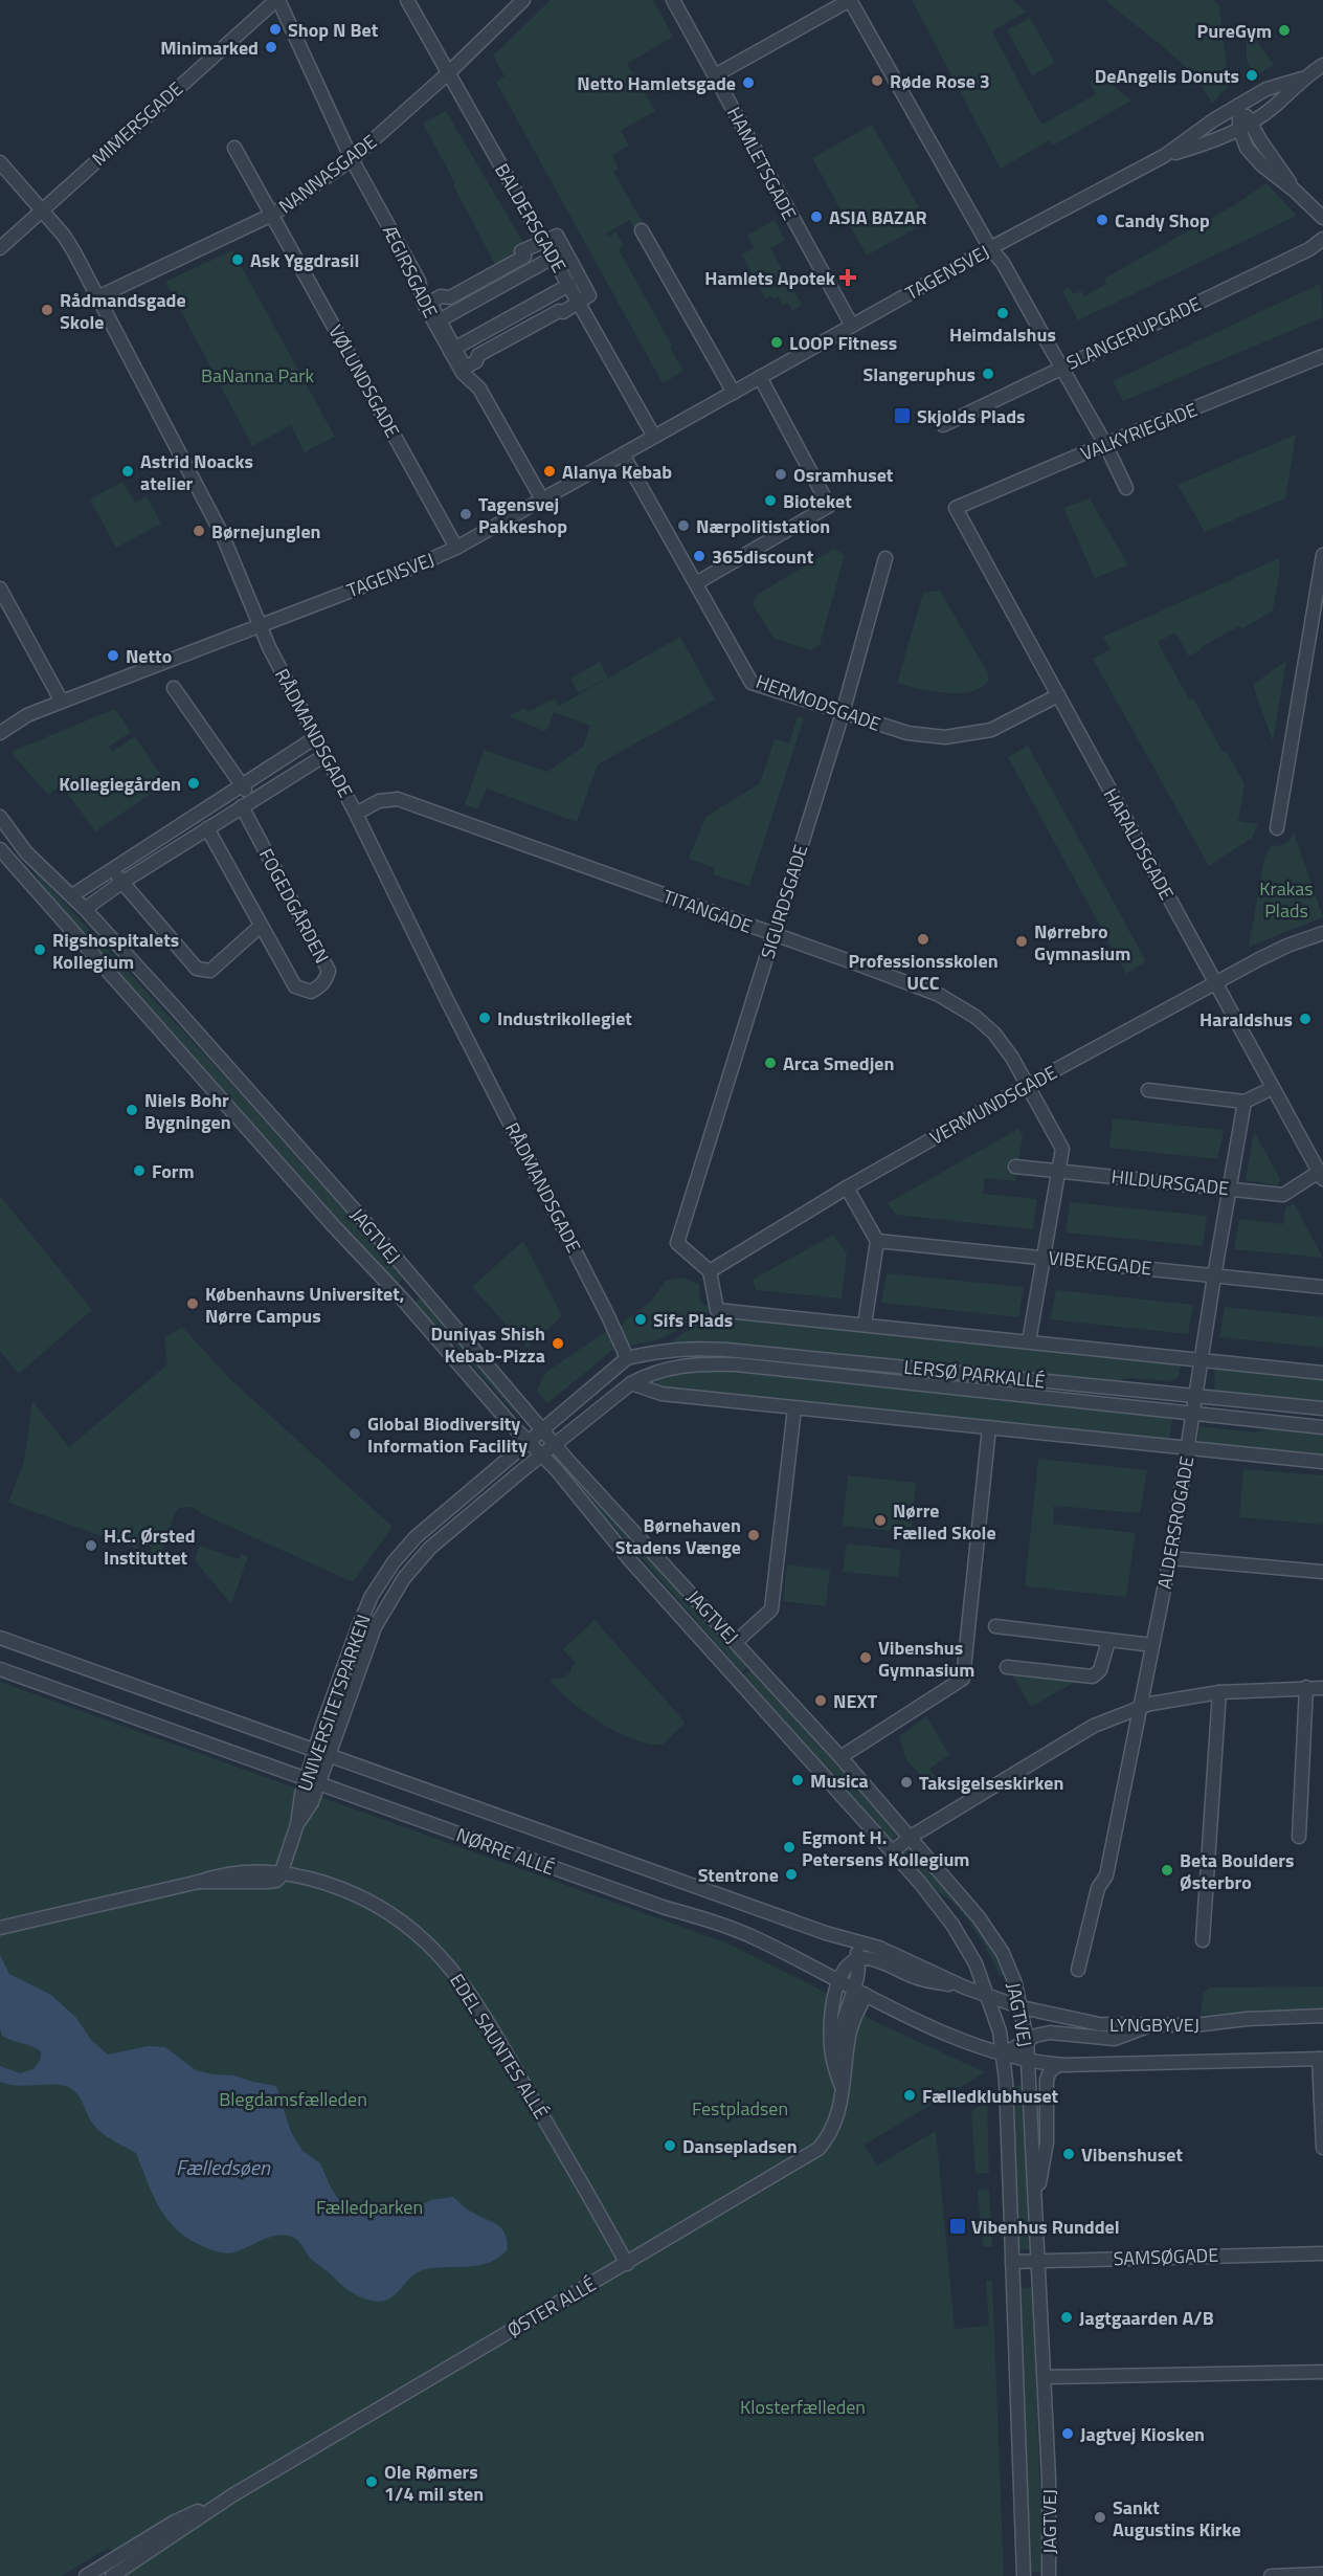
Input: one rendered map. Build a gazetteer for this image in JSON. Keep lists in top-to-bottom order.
{
  "streets": {
    "street": [
      "MIMERSGADE",
      "HAMLETSGADE",
      "NANNASGADE",
      "BALDERSGADE",
      "ÆGIRSGADE",
      "TAGENSVEJ",
      "SLANGERUPGADE",
      "VØLUNDSGADE",
      "VALKYRIEGADE",
      "HERMODSGADE",
      "RÅDMANDSGADE",
      "HARALDSGADE",
      "SIGURDSGADE",
      "FOGEDGÅRDEN",
      "TITANGADE",
      "VERMUNDSGADE",
      "HILDURSGADE",
      "JAGTVEJ",
      "VIBEKEGADE",
      "LERSØ PARKALLÉ",
      "ALDERSROGADE",
      "UNIVERSITETSPARKEN",
      "NØRRE ALLÉ",
      "LYNGBYVEJ",
      "EDEL SAUNTES ALLÉ",
      "SAMSØGADE",
      "ØSTER ALLÉ"
    ]
  },
  "crossings": [
    ["MIMERSGADE", "ÆGIRSGADE"],
    ["MIMERSGADE", "RÅDMANDSGADE"],
    ["HAMLETSGADE", "TAGENSVEJ"],
    ["NANNASGADE", "BALDERSGADE"],
    ["NANNASGADE", "ÆGIRSGADE"],
    ["NANNASGADE", "VØLUNDSGADE"],
    ["NANNASGADE", "RÅDMANDSGADE"],
    ["BALDERSGADE", "TAGENSVEJ"],
    ["TAGENSVEJ", "VØLUNDSGADE"],
    ["TAGENSVEJ", "HERMODSGADE"],
    ["TAGENSVEJ", "RÅDMANDSGADE"],
    ["VALKYRIEGADE", "HARALDSGADE"],
    ["HERMODSGADE", "HARALDSGADE"],
    ["HERMODSGADE", "SIGURDSGADE"],
    ["RÅDMANDSGADE", "TITANGADE"],
    ["RÅDMANDSGADE", "LERSØ PARKALLÉ"],
    ["HARALDSGADE", "VERMUNDSGADE"],
    ["HARALDSGADE", "HILDURSGADE"],
    ["SIGURDSGADE", "TITANGADE"],
    ["SIGURDSGADE", "VERMUNDSGADE"],
    ["SIGURDSGADE", "LERSØ PARKALLÉ"],
    ["TITANGADE", "VERMUNDSGADE"],
    ["TITANGADE", "HILDURSGADE"],
    ["TITANGADE", "VIBEKEGADE"],
    ["TITANGADE", "LERSØ PARKALLÉ"],
    ["VERMUNDSGADE", "LERSØ PARKALLÉ"],
    ["HILDURSGADE", "ALDERSROGADE"],
    ["JAGTVEJ", "LERSØ PARKALLÉ"],
    ["JAGTVEJ", "UNIVERSITETSPARKEN"],
    ["JAGTVEJ", "NØRRE ALLÉ"],
    ["JAGTVEJ", "LYNGBYVEJ"],
    ["JAGTVEJ", "SAMSØGADE"],
    ["VIBEKEGADE", "ALDERSROGADE"],
    ["LERSØ PARKALLÉ", "ALDERSROGADE"],
    ["LERSØ PARKALLÉ", "UNIVERSITETSPARKEN"],
    ["UNIVERSITETSPARKEN", "NØRRE ALLÉ"],
    ["UNIVERSITETSPARKEN", "EDEL SAUNTES ALLÉ"],
    ["NØRRE ALLÉ", "LYNGBYVEJ"],
    ["EDEL SAUNTES ALLÉ", "ØSTER ALLÉ"]
  ],
  "water": ["Fælledsøen"],
  "parks": [
    "BaNanna Park",
    "Krakas Plads",
    "Blegdamsfælleden",
    "Festpladsen",
    "Fælledparken",
    "Klosterfælleden"
  ],
  "places": {
    "other": [
      "Shop N Bet",
      "PureGym",
      "Minimarked",
      "DeAngelis Donuts",
      "Røde Rose 3",
      "Netto Hamletsgade",
      "ASIA BAZAR",
      "Candy Shop",
      "Ask Yggdrasil",
      "Rådmandsgade Skole",
      "Heimdalshus",
      "LOOP Fitness",
      "Slangeruphus",
      "Astrid Noacks atelier",
      "Alanya Kebab",
      "Osramhuset",
      "Bioteket",
      "Tagensvej Pakkeshop",
      "Nærpolitistation",
      "Børnejunglen",
      "365discount",
      "Netto",
      "Kollegiegården",
      "Professionsskolen UCC",
      "Nørrebro Gymnasium",
      "Rigshospitalets Kollegium",
      "Industrikollegiet",
      "Haraldshus",
      "Arca Smedjen",
      "Niels Bohr Bygningen",
      "Form",
      "Københavns Universitet, Nørre Campus",
      "Sifs Plads",
      "Duniyas Shish Kebab-Pizza",
      "Global Biodiversity Information Facility",
      "Nørre Fælled Skole",
      "Børnehaven Stadens Vænge",
      "H.C. Ørsted Instituttet",
      "Vibenshus Gymnasium",
      "NEXT",
      "Musica",
      "Taksigelseskirken",
      "Egmont H. Petersens Kollegium",
      "Beta Boulders Østerbro",
      "Stentrone",
      "Fælledklubhuset",
      "Dansepladsen",
      "Vibenshuset",
      "Jagtgaarden A/B",
      "Jagtvej Kiosken",
      "Ole Rømers 1/4 mil sten",
      "Sankt Augustins Kirke"
    ],
    "health": ["Hamlets Apotek"],
    "transit": ["Skjolds Plads", "Vibenhus Runddel"]
  }
}
